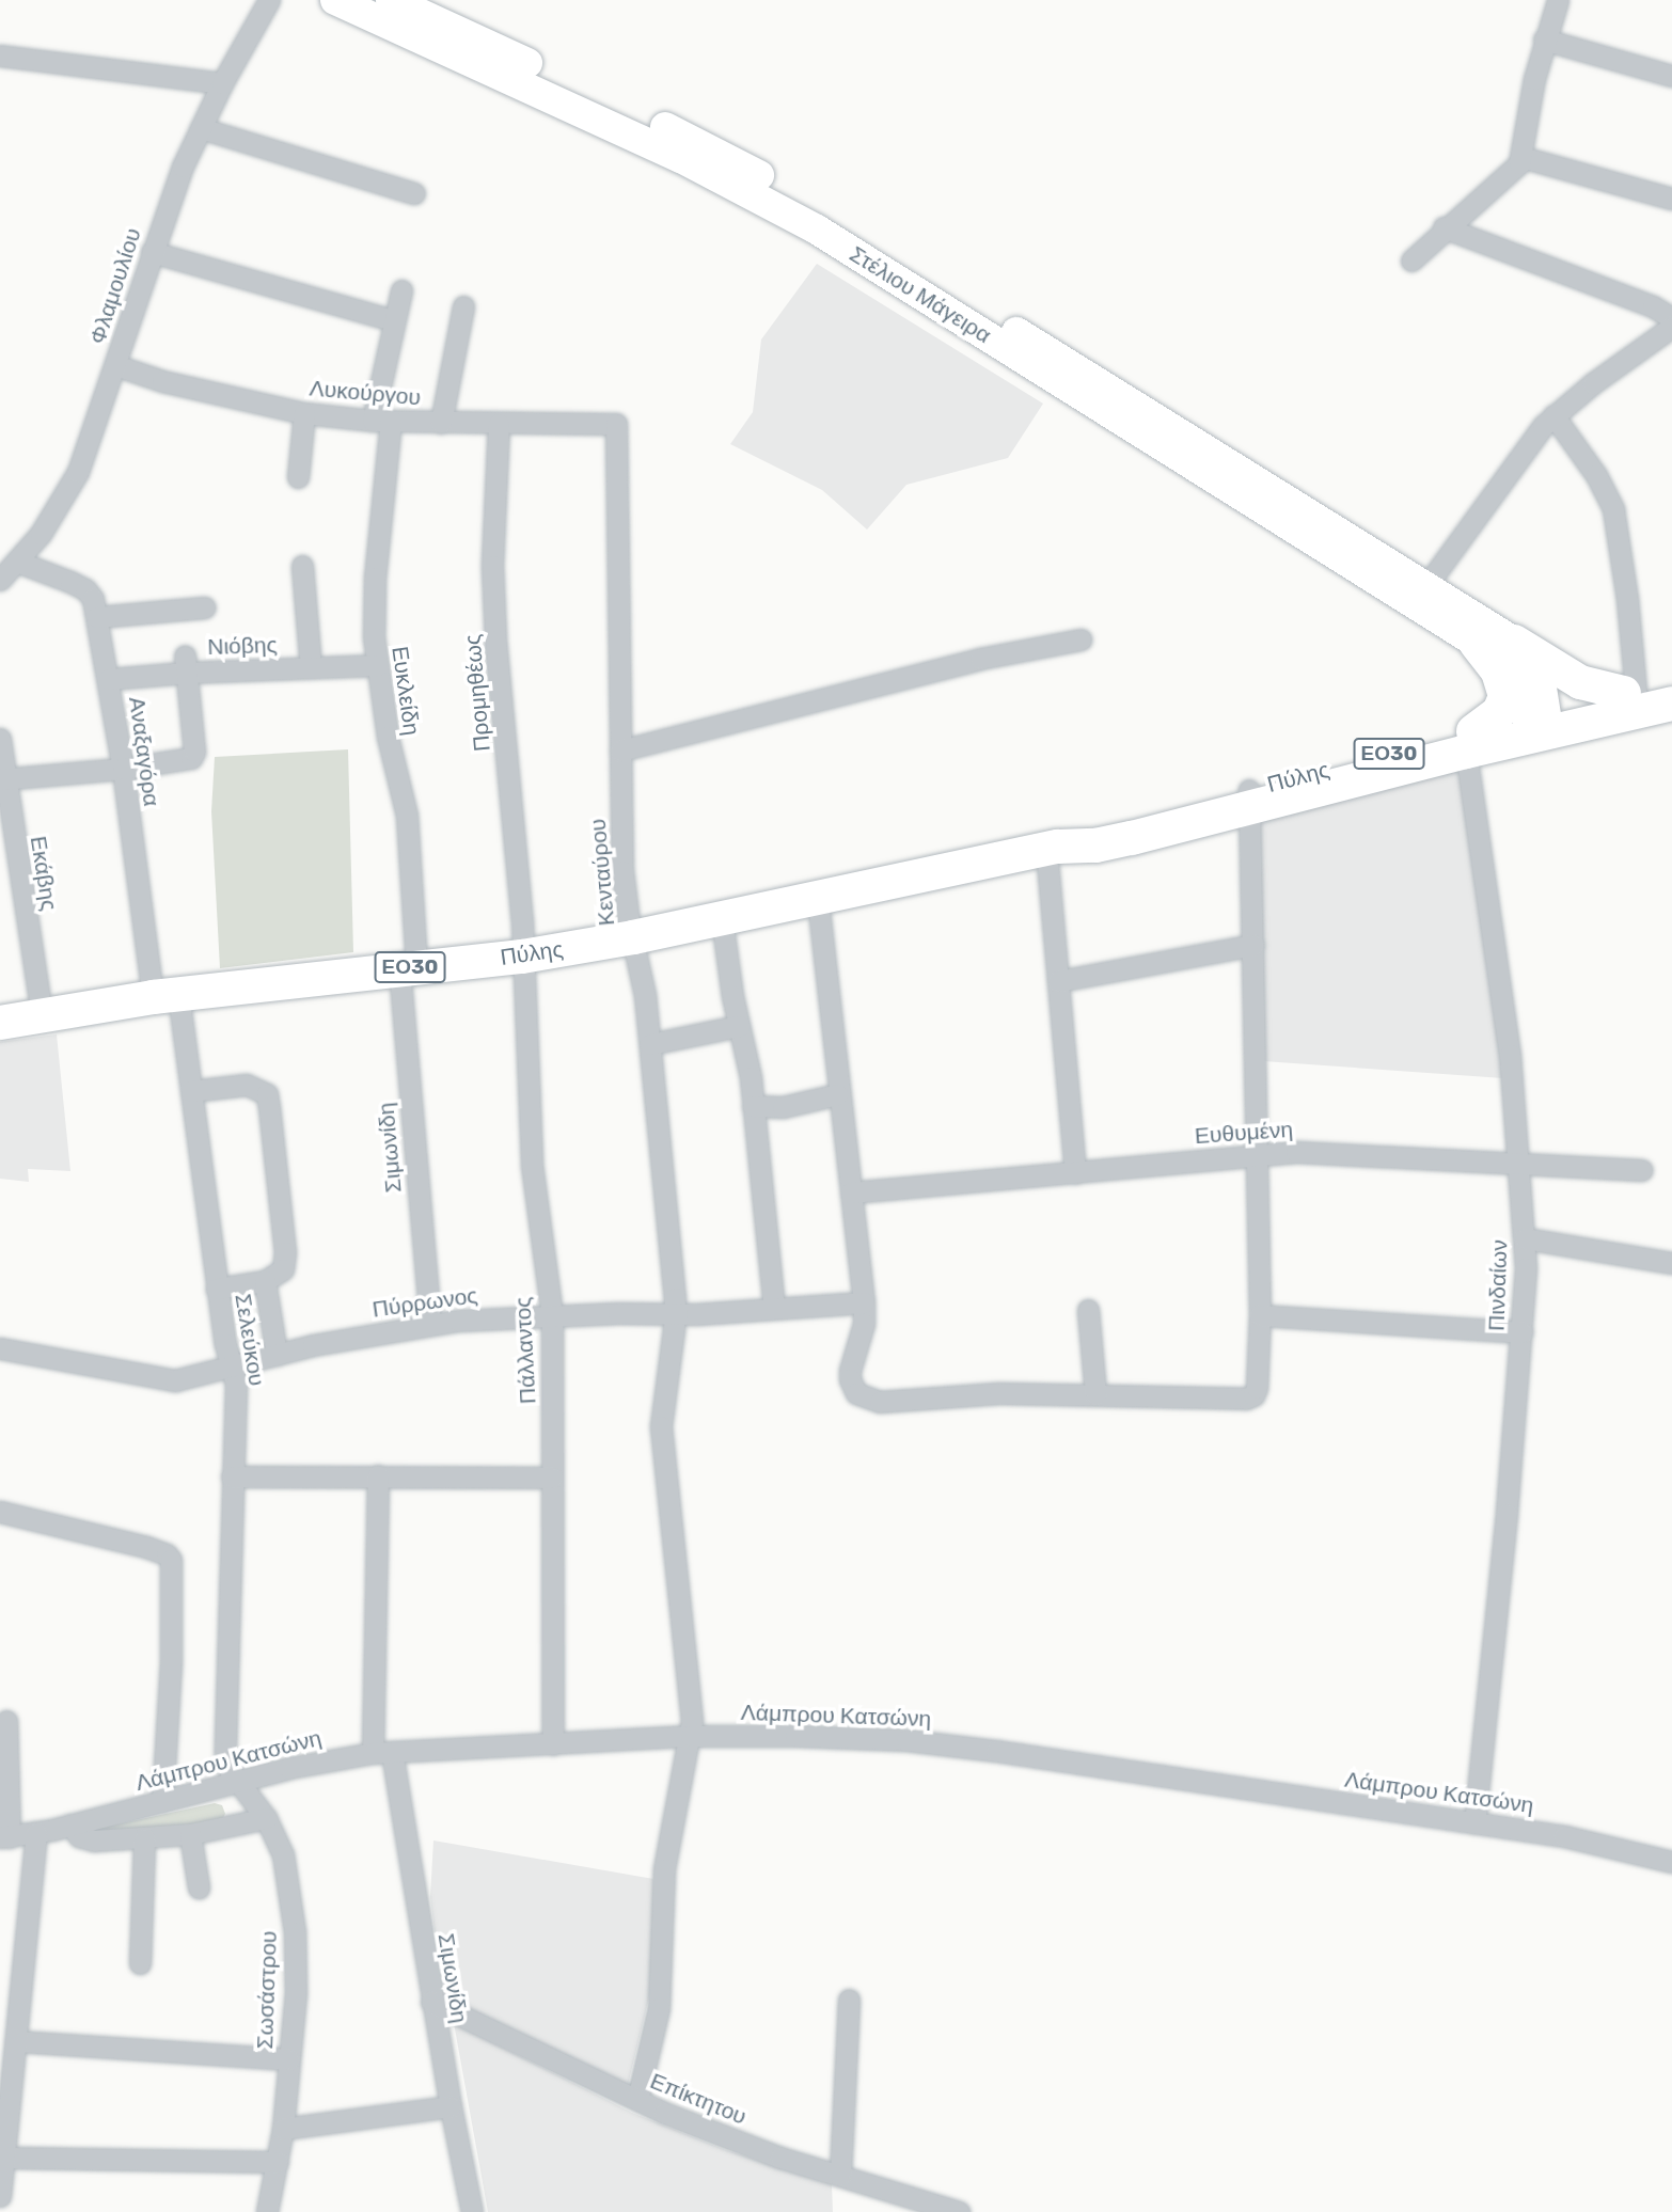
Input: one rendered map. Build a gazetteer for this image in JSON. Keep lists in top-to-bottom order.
{
  "streets": {
    "main road": ["Στέλιου Μάγειρα", "ΕΟ30", "Πύλης"],
    "street": [
      "Φλαμουλίου",
      "Λυκούργου",
      "Νιόβης",
      "Ευκλείδη",
      "Προμηθέως",
      "Αναξαγόρα",
      "Κενταύρου",
      "Εκάβης",
      "Ευθυμένη",
      "Σιμωνίδη",
      "Πινδαίων",
      "Πύρρωνος",
      "Σελεύκου",
      "Πάλλαντος",
      "Λάμπρου Κατσώνη",
      "Σωσάστρου",
      "Επίκτητου"
    ]
  },
  "crossings": [
    ["Φλαμουλίου", "Λυκούργου"],
    ["Φλαμουλίου", "Αναξαγόρα"],
    ["Στέλιου Μάγειρα", "Πύλης"],
    ["Λυκούργου", "Ευκλείδη"],
    ["Λυκούργου", "Προμηθέως"],
    ["Λυκούργου", "Κενταύρου"],
    ["Νιόβης", "Ευκλείδη"],
    ["Νιόβης", "Αναξαγόρα"],
    ["Ευκλείδη", "Πύλης"],
    ["Ευκλείδη", "Σιμωνίδη"],
    ["Προμηθέως", "Πύλης"],
    ["Προμηθέως", "Πάλλαντος"],
    ["Αναξαγόρα", "Πύλης"],
    ["Αναξαγόρα", "Σελεύκου"],
    ["Πύλης", "Κενταύρου"],
    ["Πύλης", "Εκάβης"],
    ["Πύλης", "Σιμωνίδη"],
    ["Πύλης", "Πινδαίων"],
    ["Πύλης", "Σελεύκου"],
    ["Πύλης", "Πάλλαντος"],
    ["Κενταύρου", "Πύρρωνος"],
    ["Κενταύρου", "Λάμπρου Κατσώνη"],
    ["Κενταύρου", "Επίκτητου"],
    ["Ευθυμένη", "Πινδαίων"],
    ["Σιμωνίδη", "Πύρρωνος"],
    ["Σιμωνίδη", "Λάμπρου Κατσώνη"],
    ["Σιμωνίδη", "Επίκτητου"],
    ["Πινδαίων", "Λάμπρου Κατσώνη"],
    ["Πύρρωνος", "Σελεύκου"],
    ["Πύρρωνος", "Πάλλαντος"],
    ["Σελεύκου", "Λάμπρου Κατσώνη"],
    ["Σελεύκου", "Σωσάστρου"],
    ["Πάλλαντος", "Λάμπρου Κατσώνη"],
    ["Λάμπρου Κατσώνη", "Σωσάστρου"]
  ]
}
